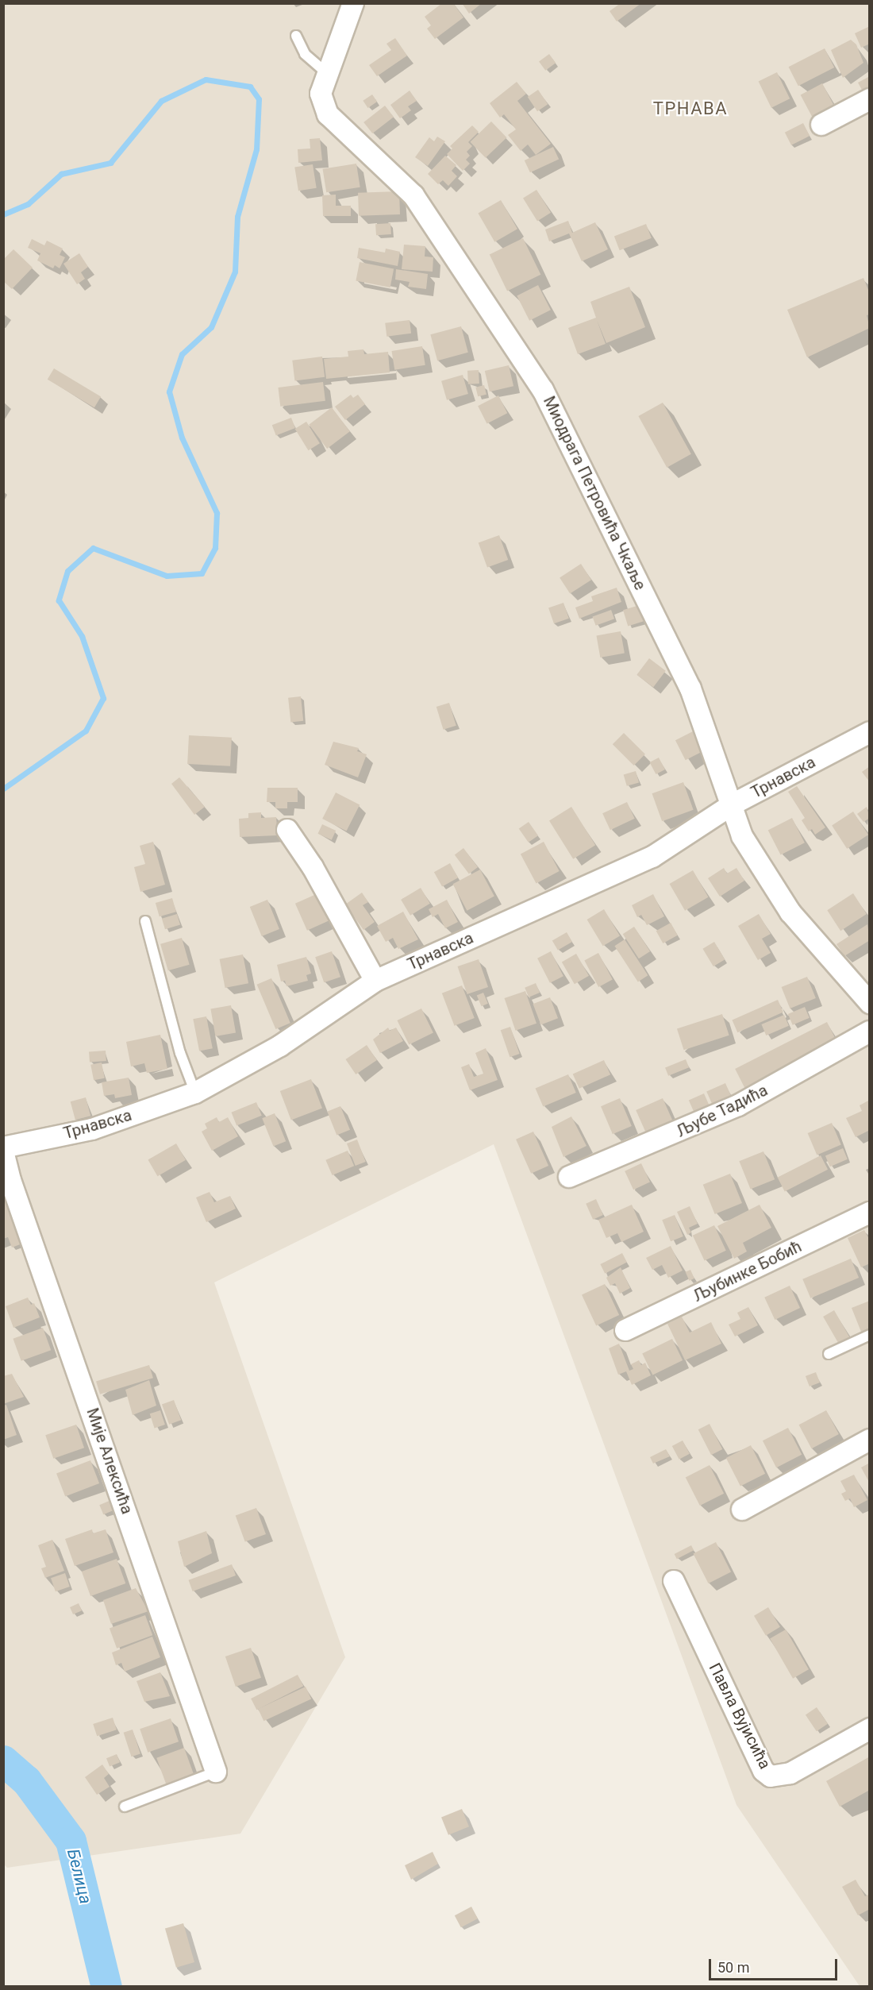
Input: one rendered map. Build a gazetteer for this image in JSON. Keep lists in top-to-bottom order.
{
  "streets": {
    "street": [
      "Миодрага Петровића Чкаље",
      "Трнавска",
      "Љубе Тадића",
      "Љубинке Бобић",
      "Мије Алексића",
      "Павла Вујисића"
    ]
  },
  "crossings": [
    ["Миодрага Петровића Чкаље", "Трнавска"]
  ],
  "districts": ["ТРНАВА"],
  "water": ["Белица"],
  "scale_bar": "50 m"
}
